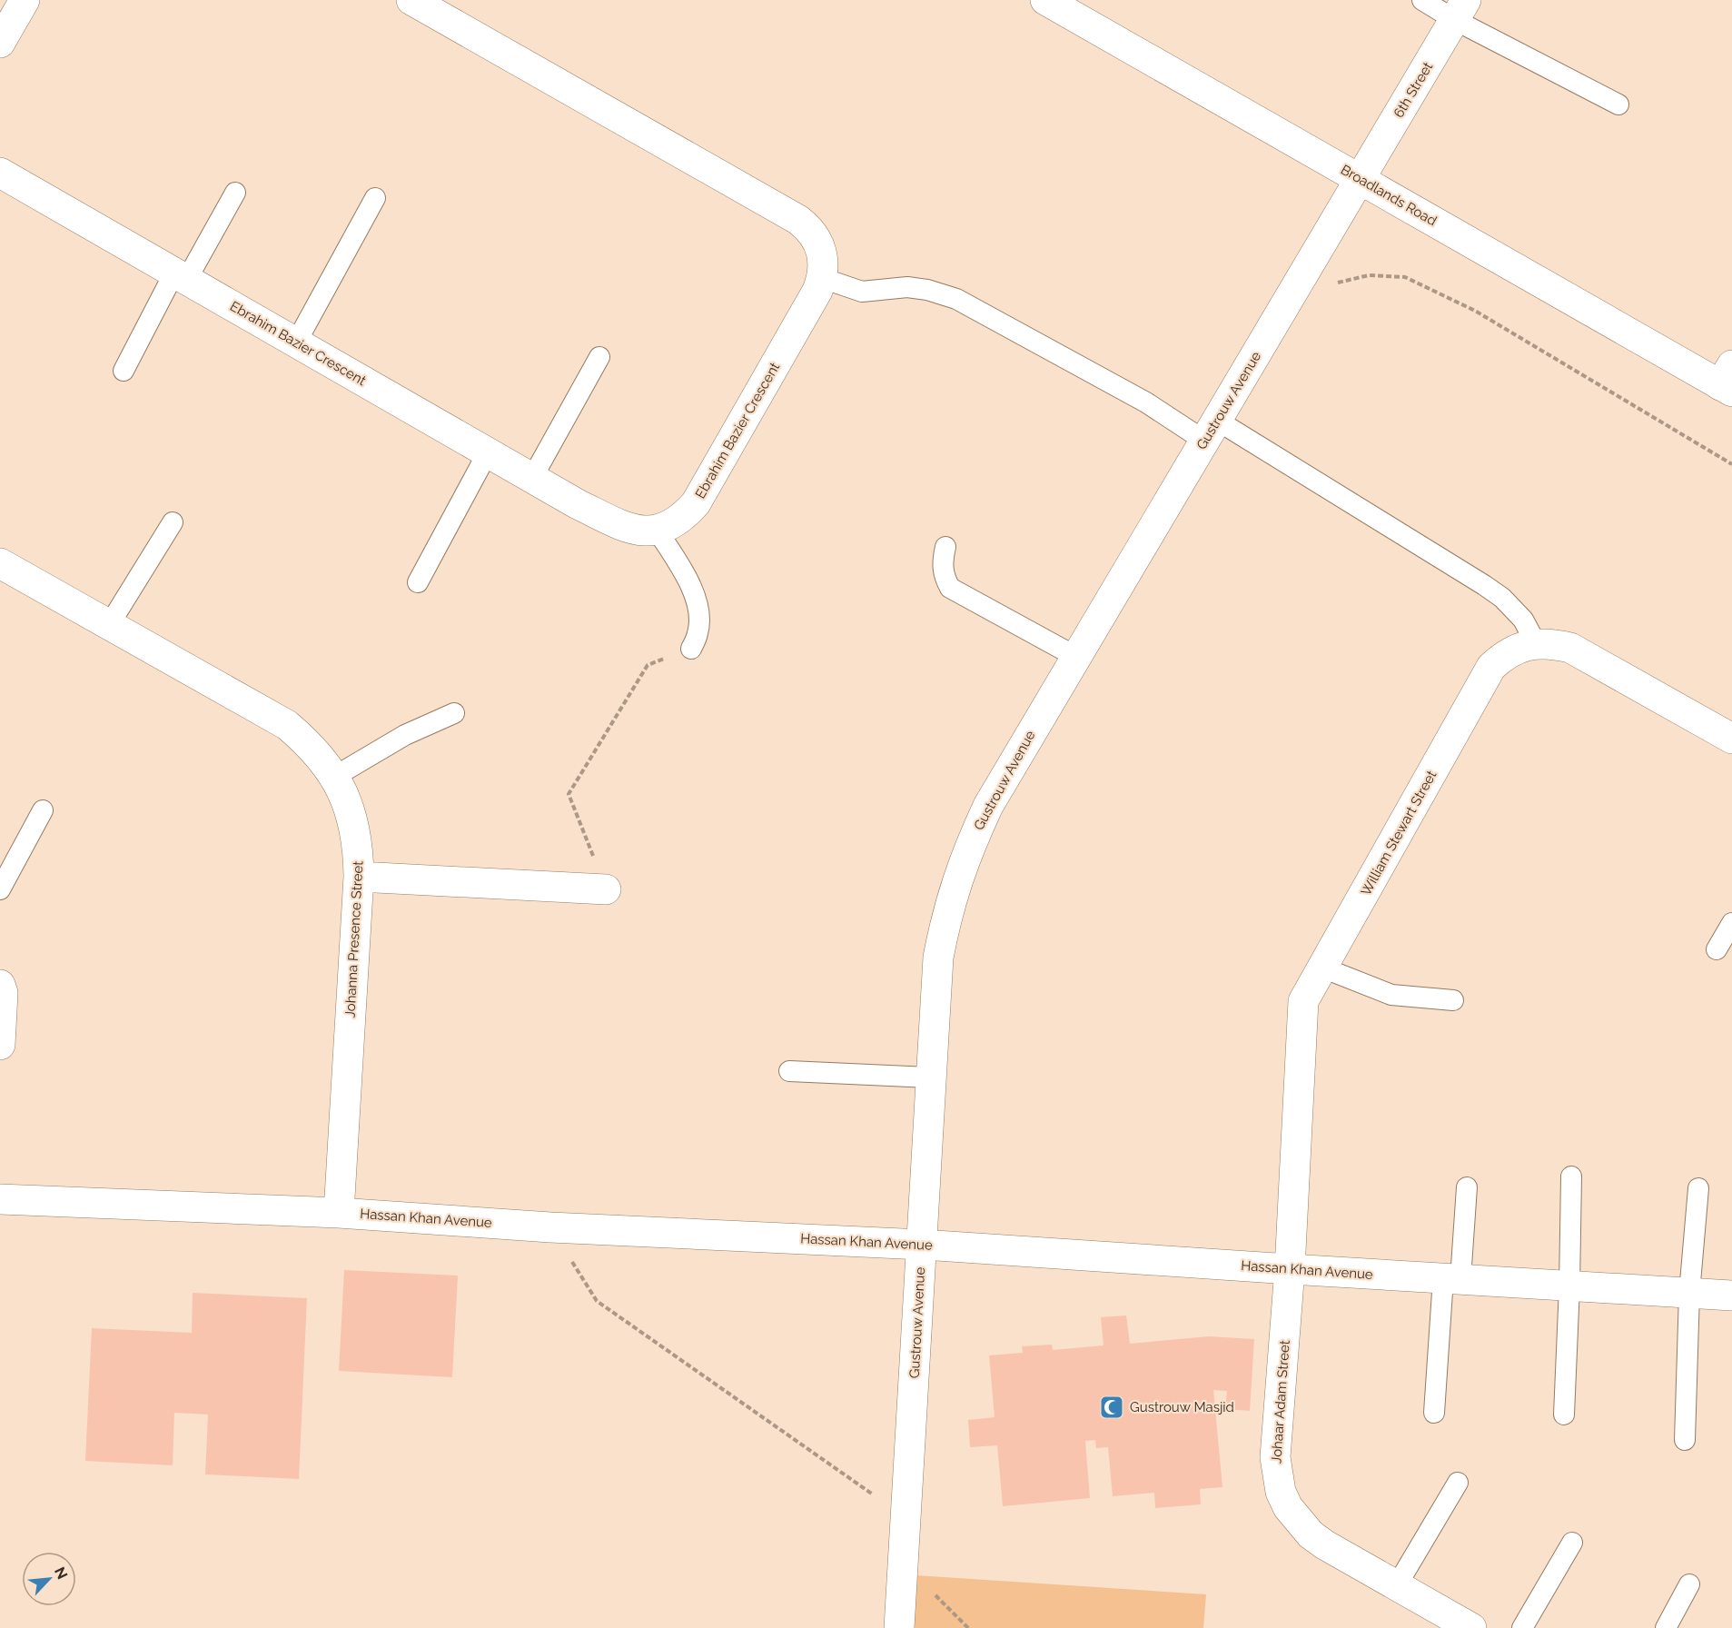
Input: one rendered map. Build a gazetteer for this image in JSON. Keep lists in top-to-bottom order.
{
  "streets": {
    "street": [
      "6th Street",
      "Broadlands Road",
      "Ebrahim Bazier Crescent",
      "Gustrouw Avenue",
      "William Stewart Street",
      "Johanna Presence Street",
      "Hassan Khan Avenue",
      "Johaar Adam Street"
    ]
  },
  "crossings": [
    ["6th Street", "Broadlands Road"],
    ["6th Street", "Gustrouw Avenue"],
    ["Broadlands Road", "Gustrouw Avenue"],
    ["Gustrouw Avenue", "Hassan Khan Avenue"],
    ["William Stewart Street", "Hassan Khan Avenue"],
    ["William Stewart Street", "Johaar Adam Street"],
    ["Johanna Presence Street", "Hassan Khan Avenue"],
    ["Hassan Khan Avenue", "Johaar Adam Street"]
  ],
  "places": {
    "mosque": ["Gustrouw Masjid"]
  },
  "north": "top right"
}
